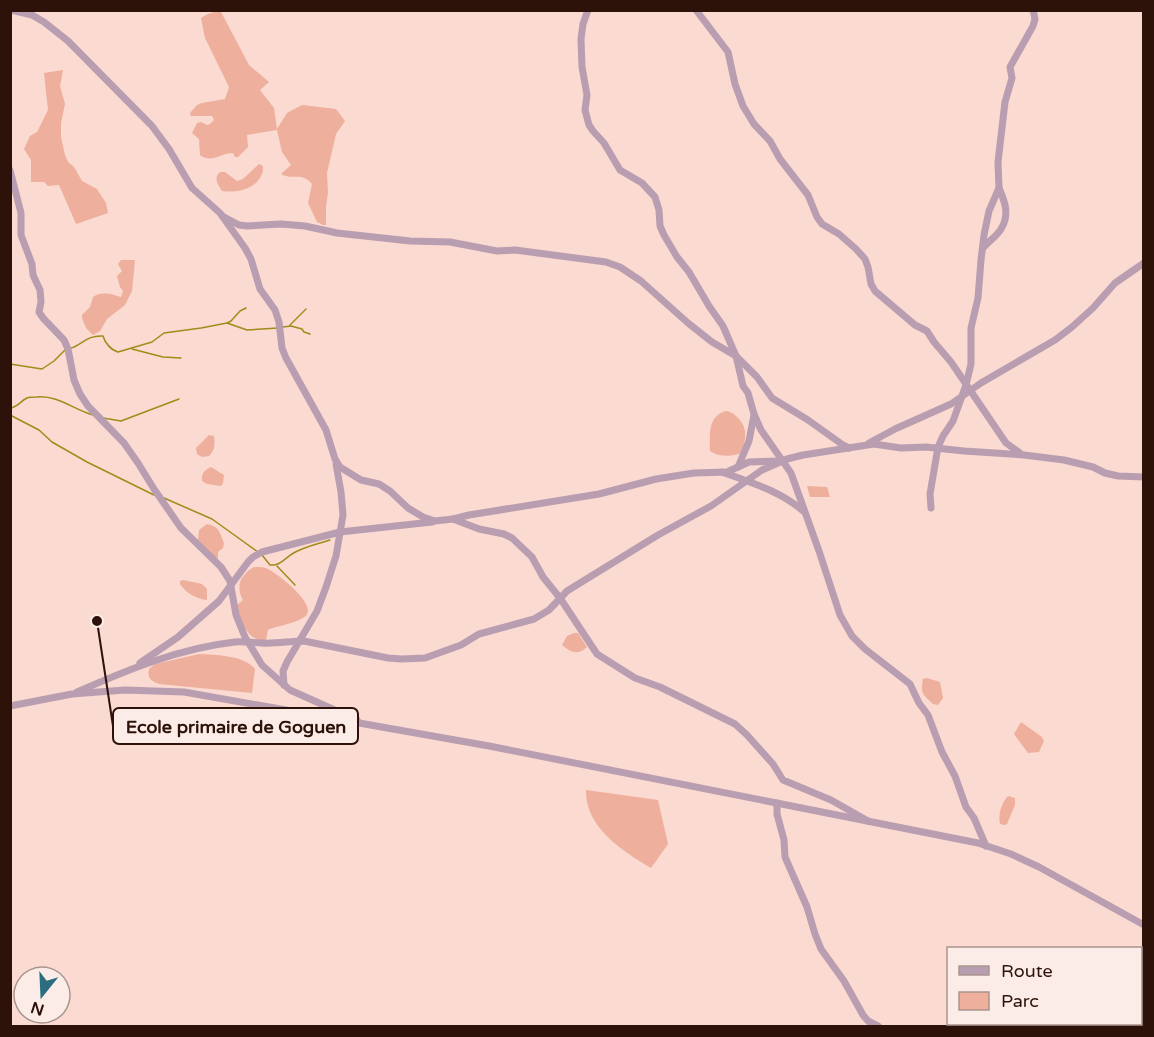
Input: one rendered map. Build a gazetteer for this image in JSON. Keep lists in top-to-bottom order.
{
  "places": ["Ecole primaire de Goguen"],
  "legend": ["Route", "Parc"],
  "north": "bottom"
}
